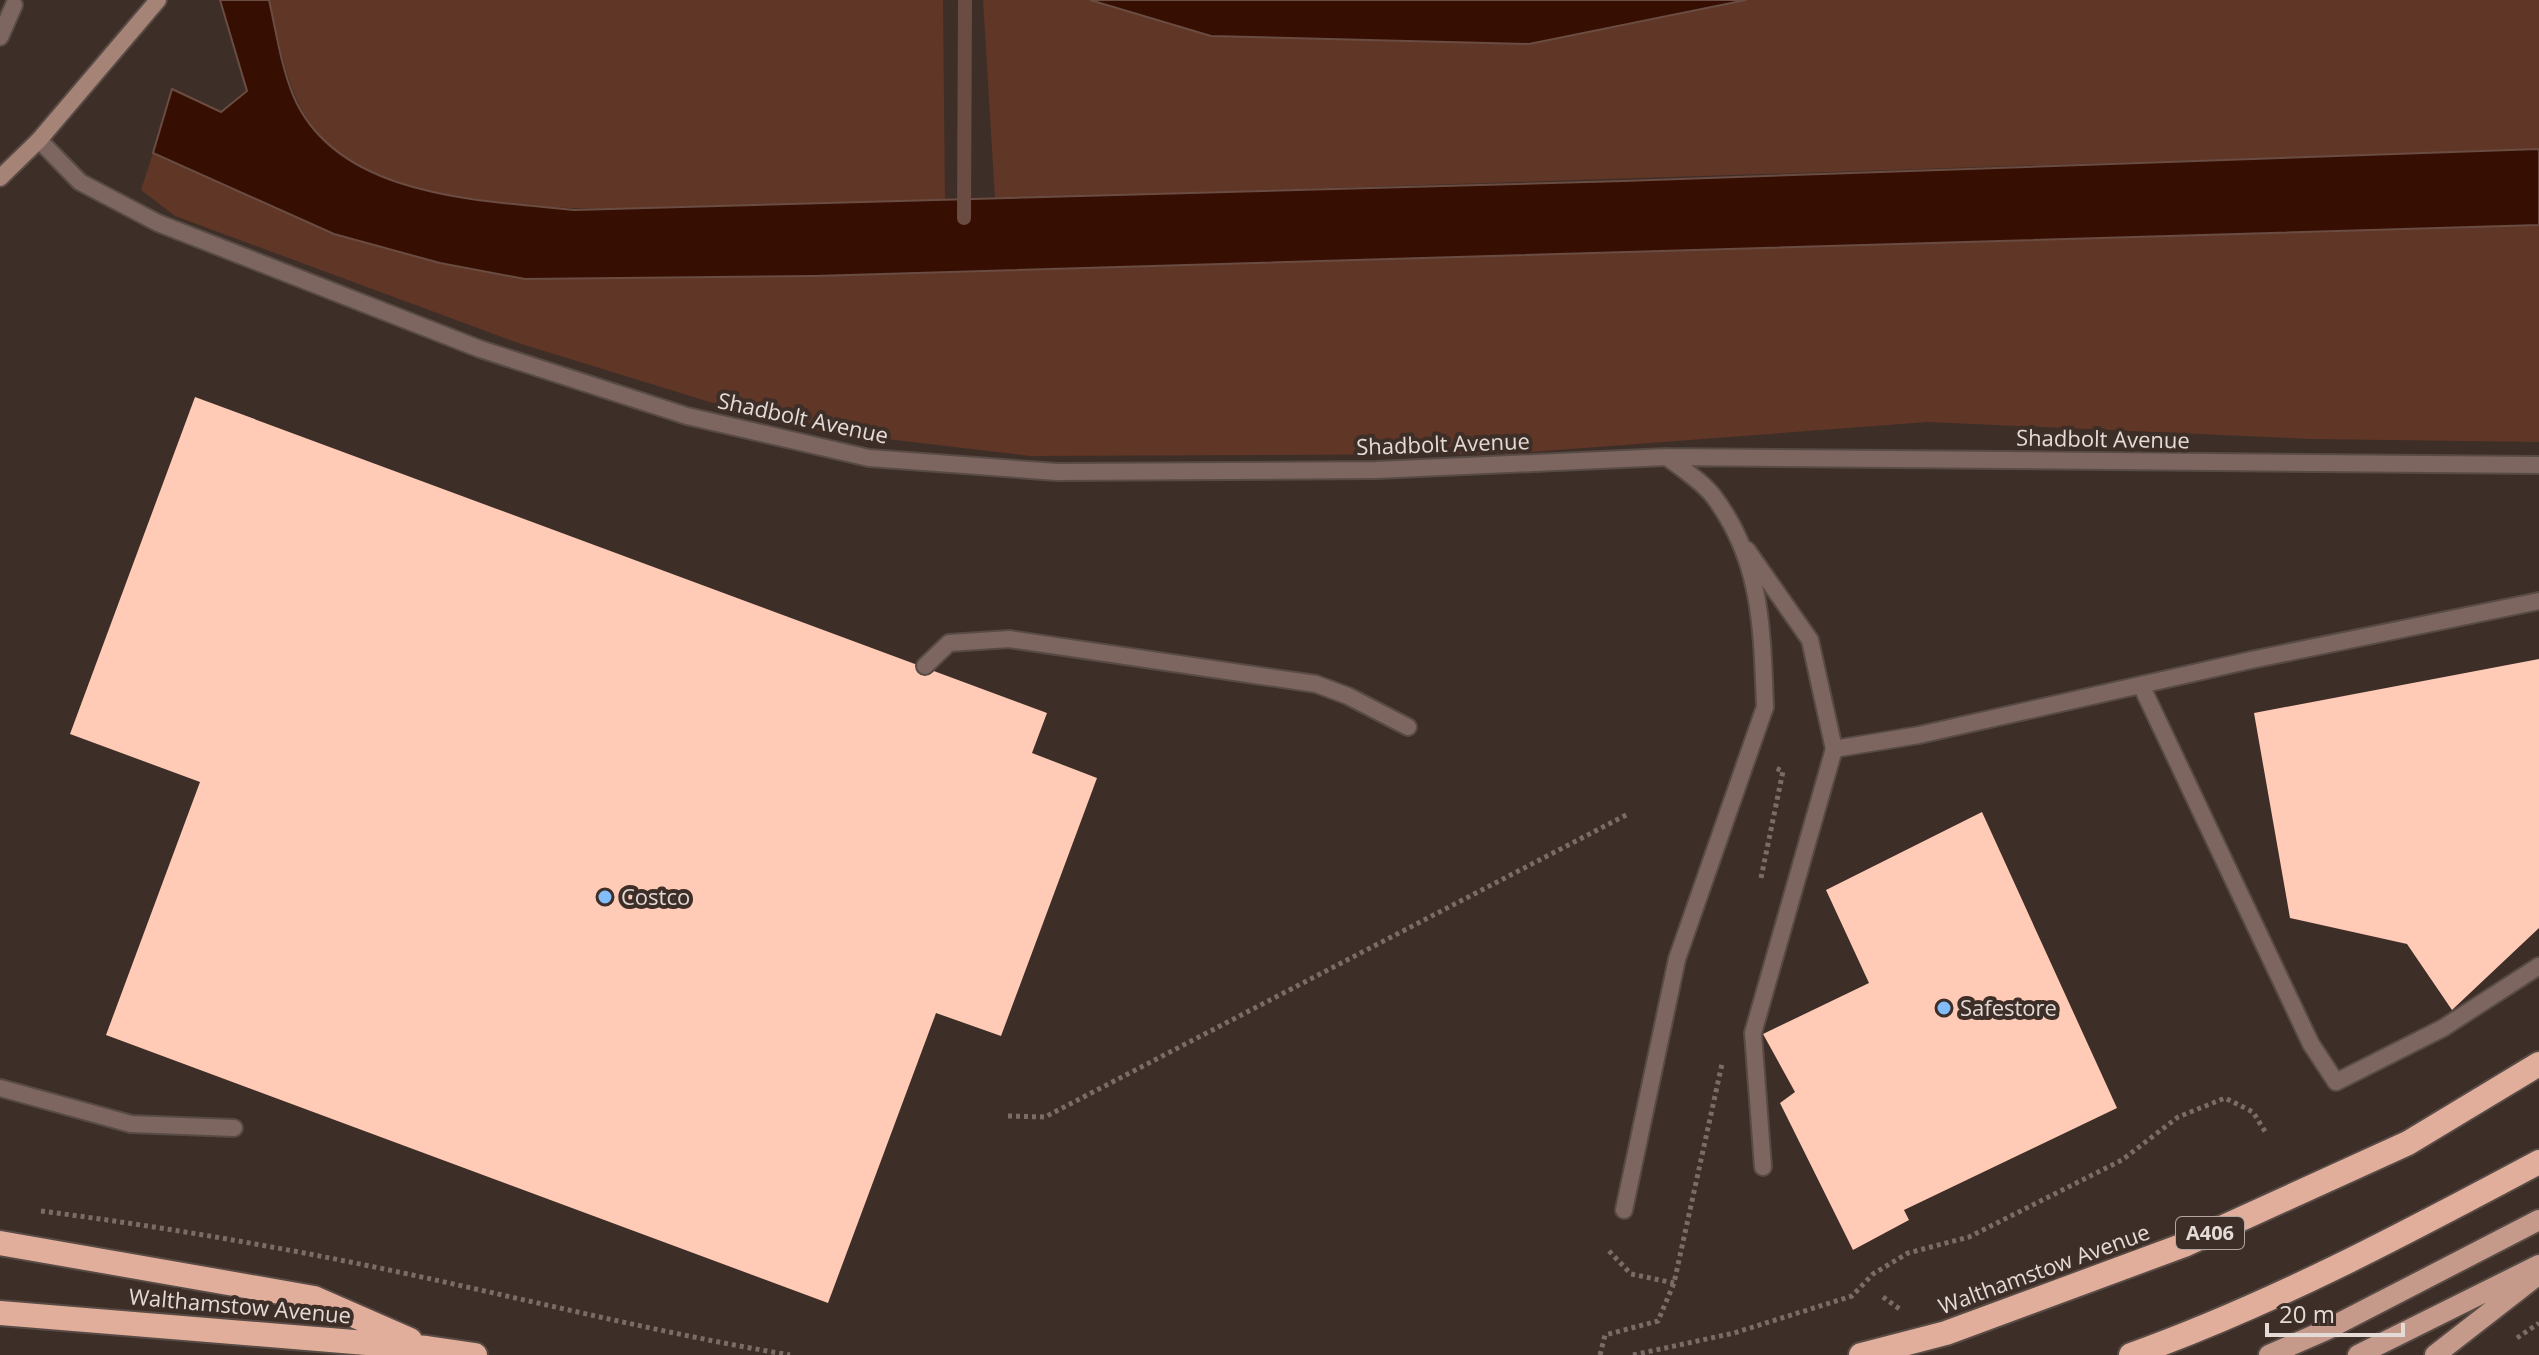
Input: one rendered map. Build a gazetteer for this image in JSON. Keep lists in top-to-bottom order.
{
  "streets": {
    "highway": ["A406", "Walthamstow Avenue"],
    "street": ["Shadbolt Avenue"]
  },
  "places": ["Costco", "Safestore"],
  "scale_bar": "20 m"
}
